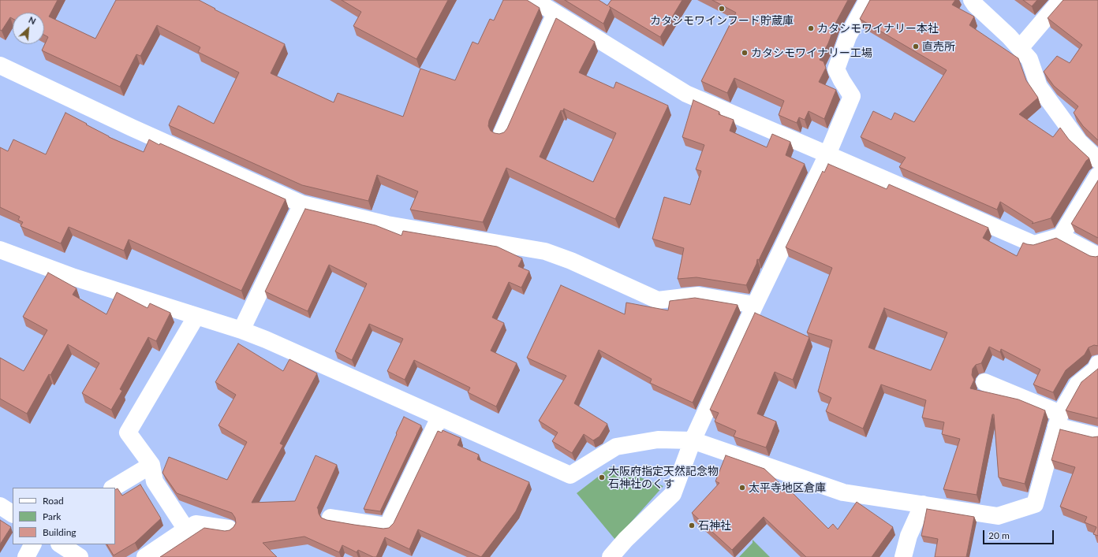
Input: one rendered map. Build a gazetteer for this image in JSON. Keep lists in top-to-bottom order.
{
  "places": [
    "カタシモワインフード貯蔵庫",
    "カタシモワイナリー本社",
    "直売所",
    "カタシモワイナリー工場",
    "大阪府指定天然記念物 石神社のくす",
    "太平寺地区倉庫",
    "石神社"
  ],
  "legend": ["Road", "Park", "Building"],
  "scale_bar": "20 m",
  "north": "top right"
}
